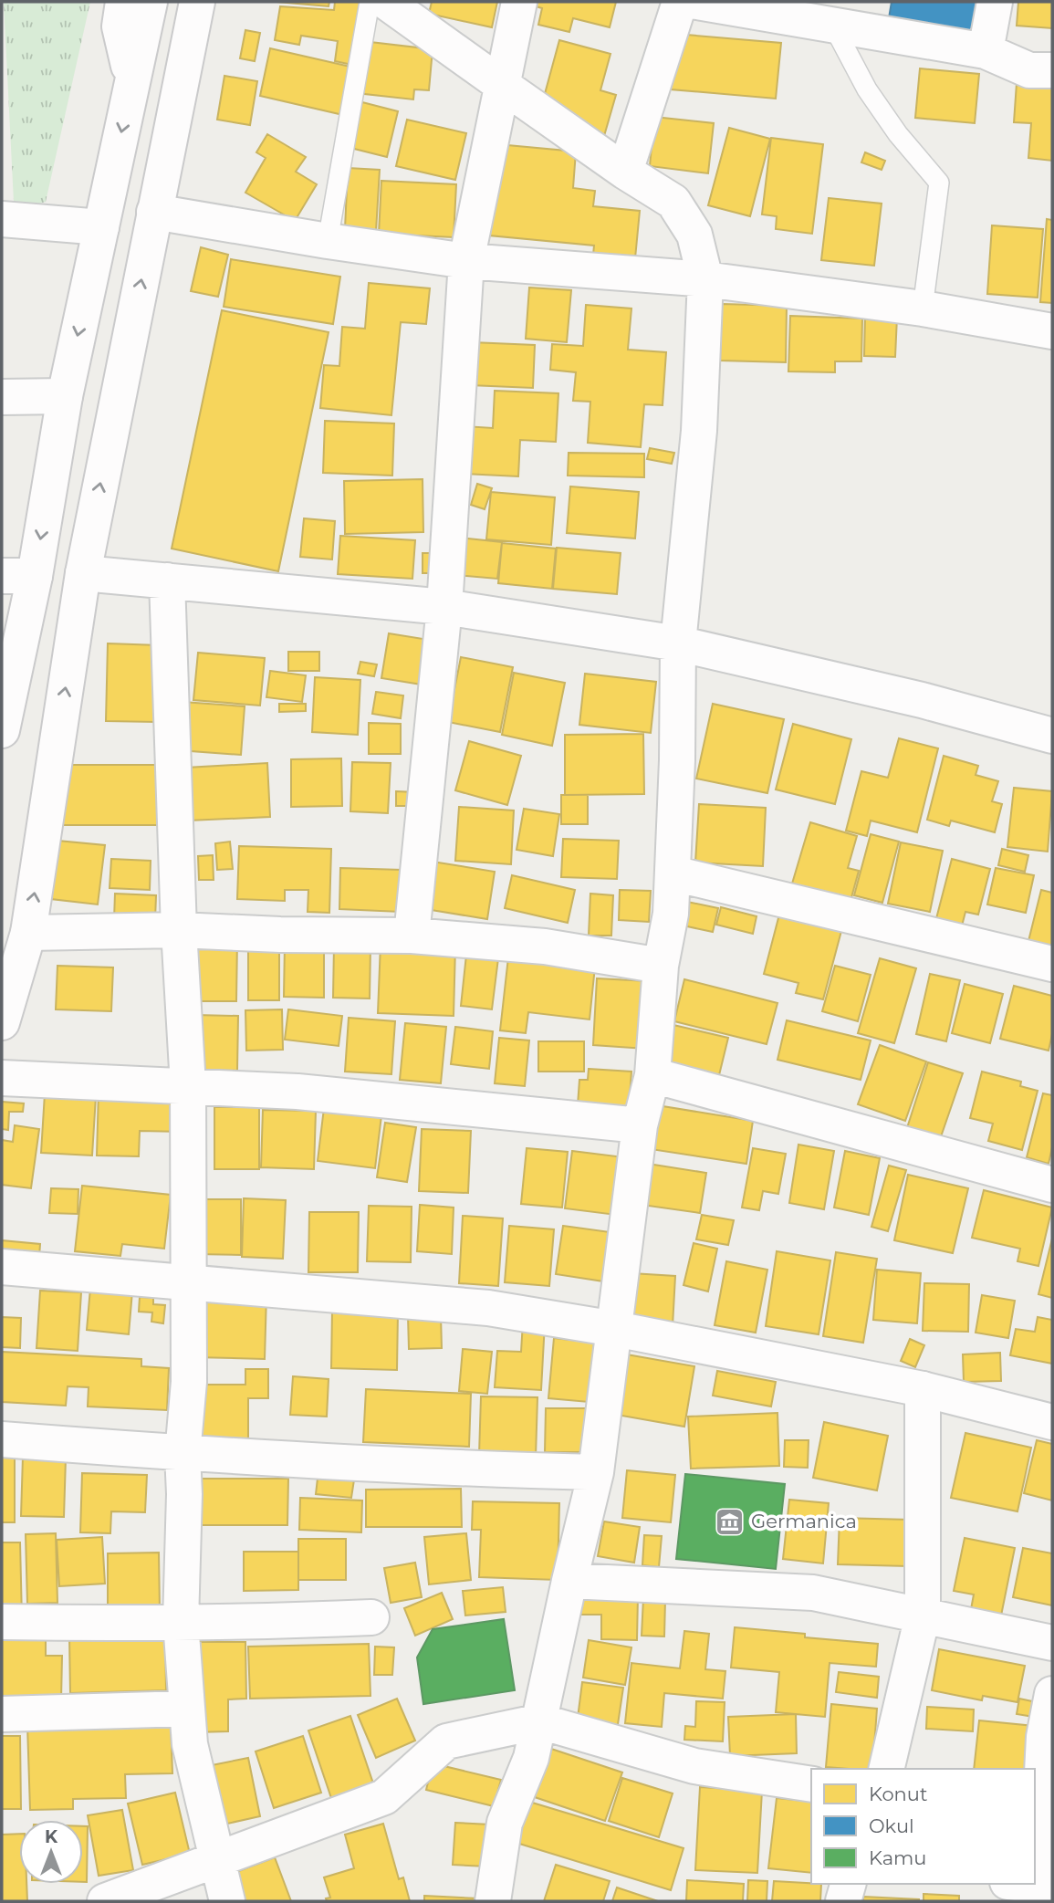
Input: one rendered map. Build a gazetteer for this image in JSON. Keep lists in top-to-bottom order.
{
  "places": {
    "museum": ["Germanica"]
  },
  "legend": ["Konut", "Okul", "Kamu"],
  "north": "top"
}
